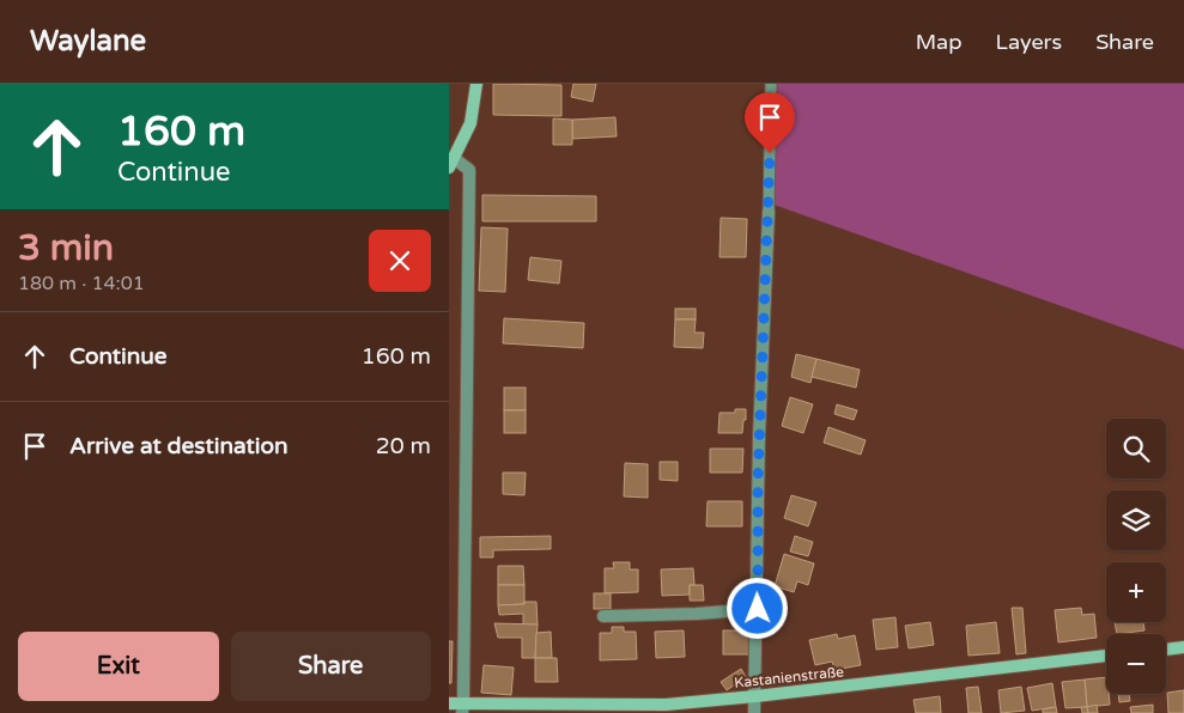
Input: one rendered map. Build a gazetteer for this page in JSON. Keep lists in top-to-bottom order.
{
  "streets": {
    "street": ["Kastanienstraße"]
  },
  "page": {
    "header": "Waylane",
    "nav": ["Map", "Layers", "Share"],
    "turn": ["160 m", "Continue"],
    "heading": ["3 min", "180 m · 14:01"],
    "list": [
      {
        "name": "Continue",
        "value": "160 m"
      },
      {
        "name": "Arrive at destination",
        "value": "20 m"
      }
    ],
    "map_buttons": ["+", "−"],
    "buttons": ["Exit", "Share"]
  }
}
